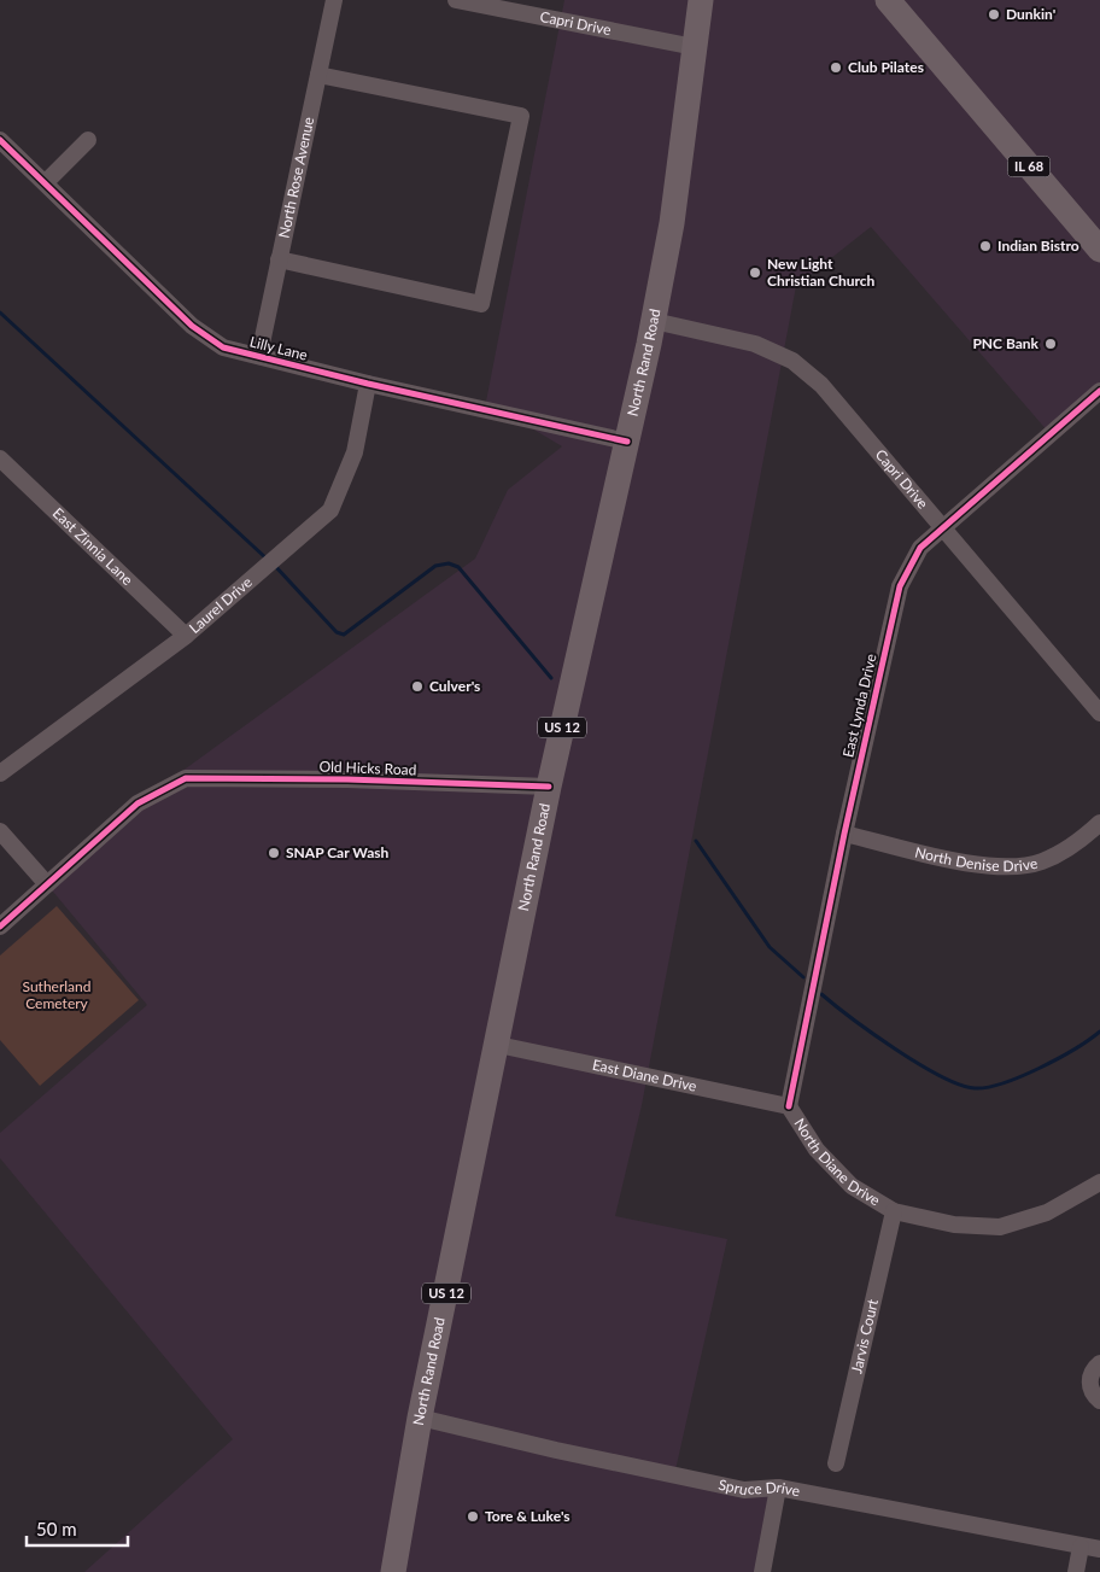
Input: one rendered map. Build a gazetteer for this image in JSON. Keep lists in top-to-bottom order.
{
  "streets": {
    "main road": ["IL 68", "North Rand Road", "US 12"],
    "street": [
      "Capri Drive",
      "North Rose Avenue",
      "Lilly Lane",
      "East Zinnia Lane",
      "Laurel Drive",
      "East Lynda Drive",
      "Old Hicks Road",
      "North Denise Drive",
      "East Diane Drive",
      "North Diane Drive",
      "Jarvis Court",
      "Spruce Drive"
    ]
  },
  "crossings": [
    ["Capri Drive", "North Rand Road"],
    ["Capri Drive", "East Lynda Drive"],
    ["North Rose Avenue", "Lilly Lane"],
    ["Lilly Lane", "North Rand Road"],
    ["Lilly Lane", "Laurel Drive"],
    ["North Rand Road", "Old Hicks Road"],
    ["North Rand Road", "East Diane Drive"],
    ["North Rand Road", "Spruce Drive"],
    ["East Zinnia Lane", "Laurel Drive"],
    ["East Lynda Drive", "North Denise Drive"],
    ["East Lynda Drive", "East Diane Drive"],
    ["East Lynda Drive", "North Diane Drive"],
    ["East Diane Drive", "North Diane Drive"],
    ["North Diane Drive", "Jarvis Court"]
  ],
  "parks": ["Sutherland Cemetery"],
  "places": [
    "Dunkin'",
    "Club Pilates",
    "Indian Bistro",
    "New Light Christian Church",
    "PNC Bank",
    "Culver's",
    "SNAP Car Wash",
    "Tore & Luke's"
  ],
  "scale_bar": "50 m"
}
